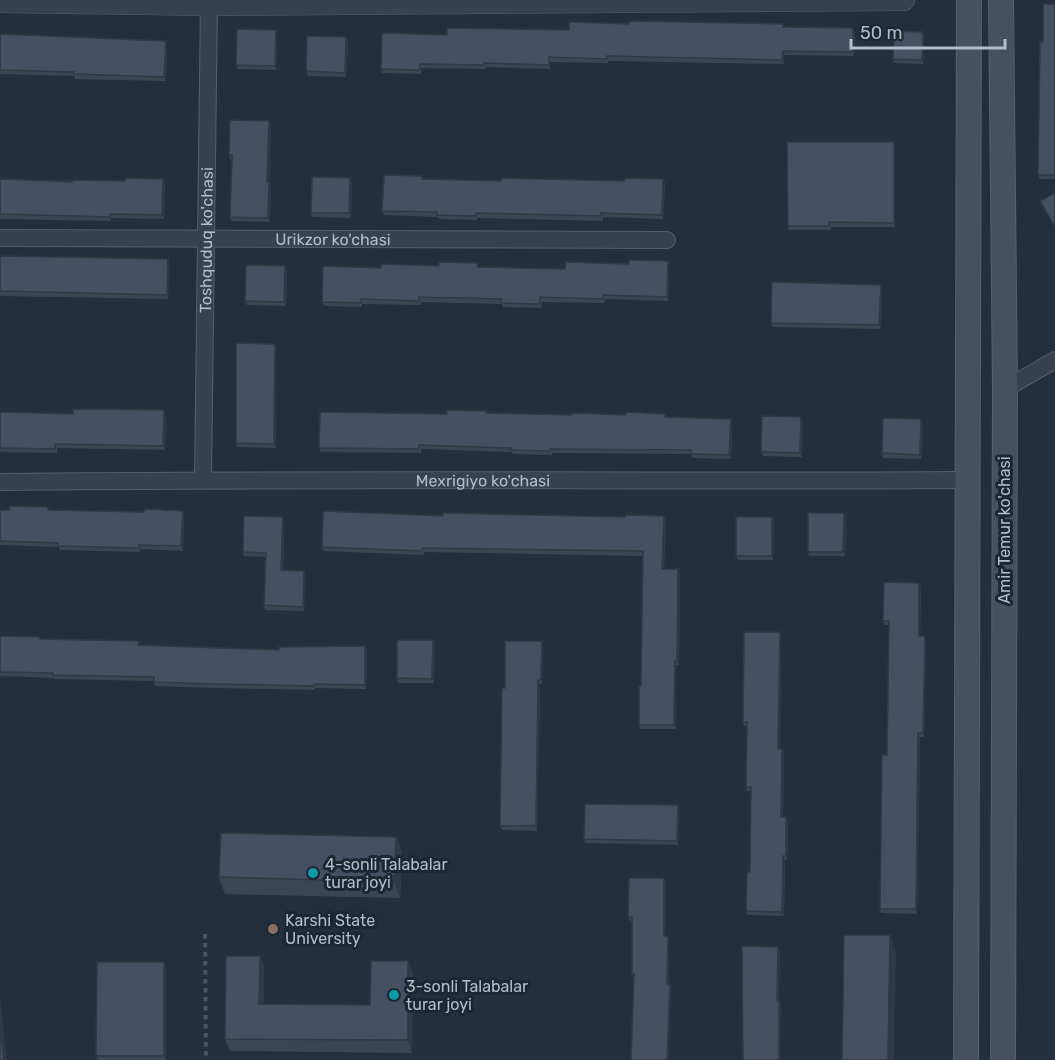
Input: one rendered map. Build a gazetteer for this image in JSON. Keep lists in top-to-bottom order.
{
  "streets": {
    "main road": ["Amir Temur ko'chasi"],
    "street": ["Urikzor ko'chasi", "Toshquduq ko'chasi", "Mexrigiyo ko'chasi"]
  },
  "crossings": [
    ["Urikzor ko'chasi", "Toshquduq ko'chasi"],
    ["Toshquduq ko'chasi", "Mexrigiyo ko'chasi"]
  ],
  "places": ["4-sonli Talabalar turar joyi", "Karshi State University", "3-sonli Talabalar turar joyi"],
  "scale_bar": "50 m"
}
